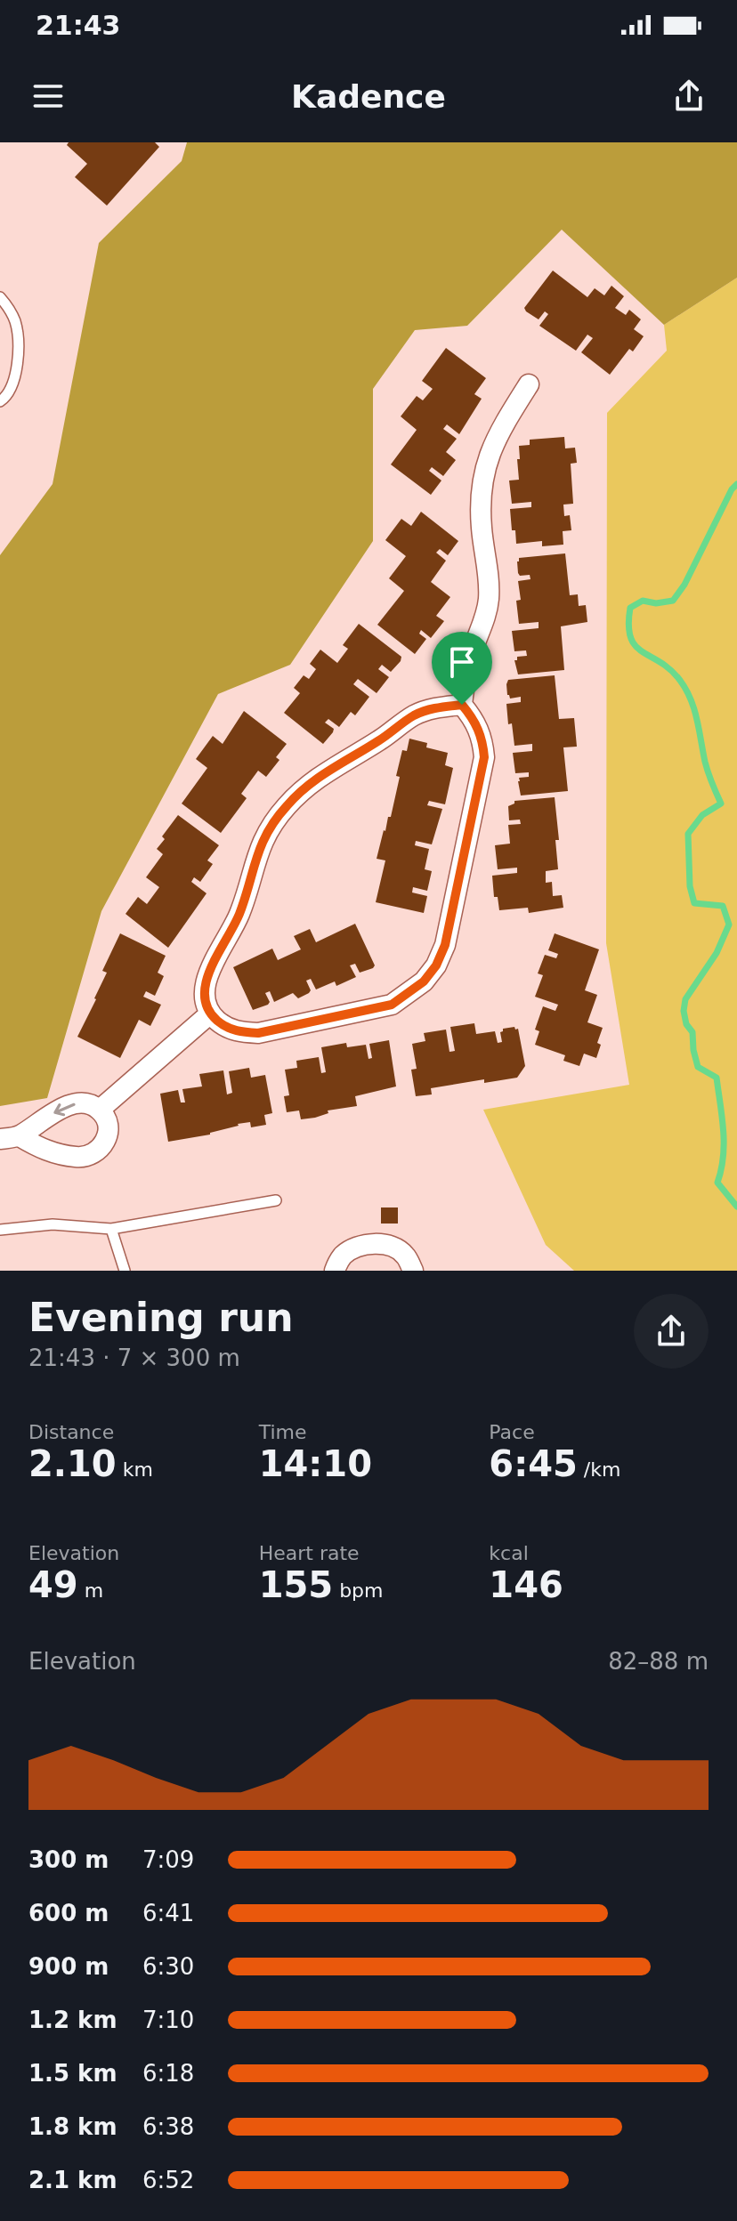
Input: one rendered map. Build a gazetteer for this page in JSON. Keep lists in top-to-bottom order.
{
  "page": {
    "status": "21:43",
    "header": "Kadence",
    "heading": ["Evening run", "21:43 · 7 × 300 m"],
    "stats": [
      ["Distance", "2.10 km"],
      ["Time", "14:10"],
      ["Pace", "6:45 /km"],
      ["Elevation", "49 m"],
      ["Heart rate", "155 bpm"],
      ["kcal", "146"]
    ],
    "chart": ["Elevation", "82–88 m"],
    "list": [
      {
        "name": "300 m",
        "note": "7:09"
      },
      {
        "name": "600 m",
        "note": "6:41"
      },
      {
        "name": "900 m",
        "note": "6:30"
      },
      {
        "name": "1.2 km",
        "note": "7:10"
      },
      {
        "name": "1.5 km",
        "note": "6:18"
      },
      {
        "name": "1.8 km",
        "note": "6:38"
      },
      {
        "name": "2.1 km",
        "note": "6:52"
      }
    ]
  }
}
